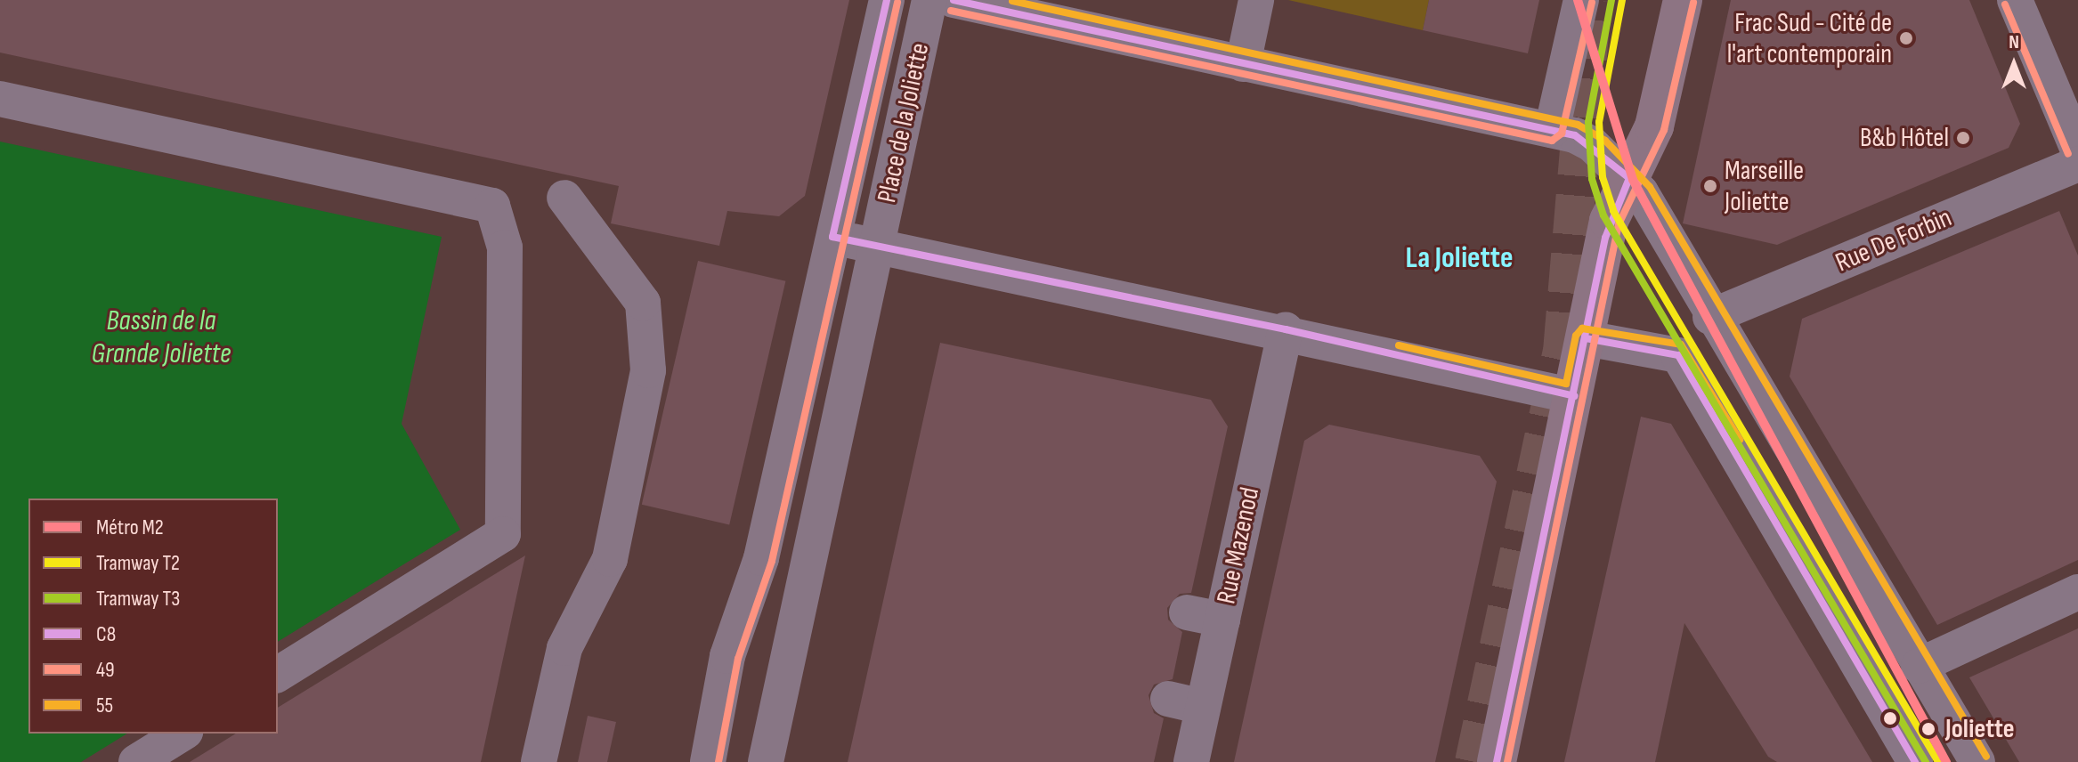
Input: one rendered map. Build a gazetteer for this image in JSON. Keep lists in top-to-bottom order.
{
  "streets": {
    "street": ["Place de la Joliette", "Rue De Forbin", "Rue Mazenod"]
  },
  "districts": ["La Joliette"],
  "water": ["Bassin de la Grande Joliette"],
  "places": [
    "Frac Sud - Cité de l'art contemporain",
    "B&b Hôtel",
    "Marseille Joliette",
    "Joliette"
  ],
  "lines": [
    "metro line M2",
    "tram line T2",
    "tram line T3",
    "transit line C8",
    "transit line 55",
    "transit line 49"
  ],
  "legend": [
    "Métro M2",
    "Tramway T2",
    "Tramway T3",
    "C8",
    "49",
    "55"
  ],
  "north": "top"
}
